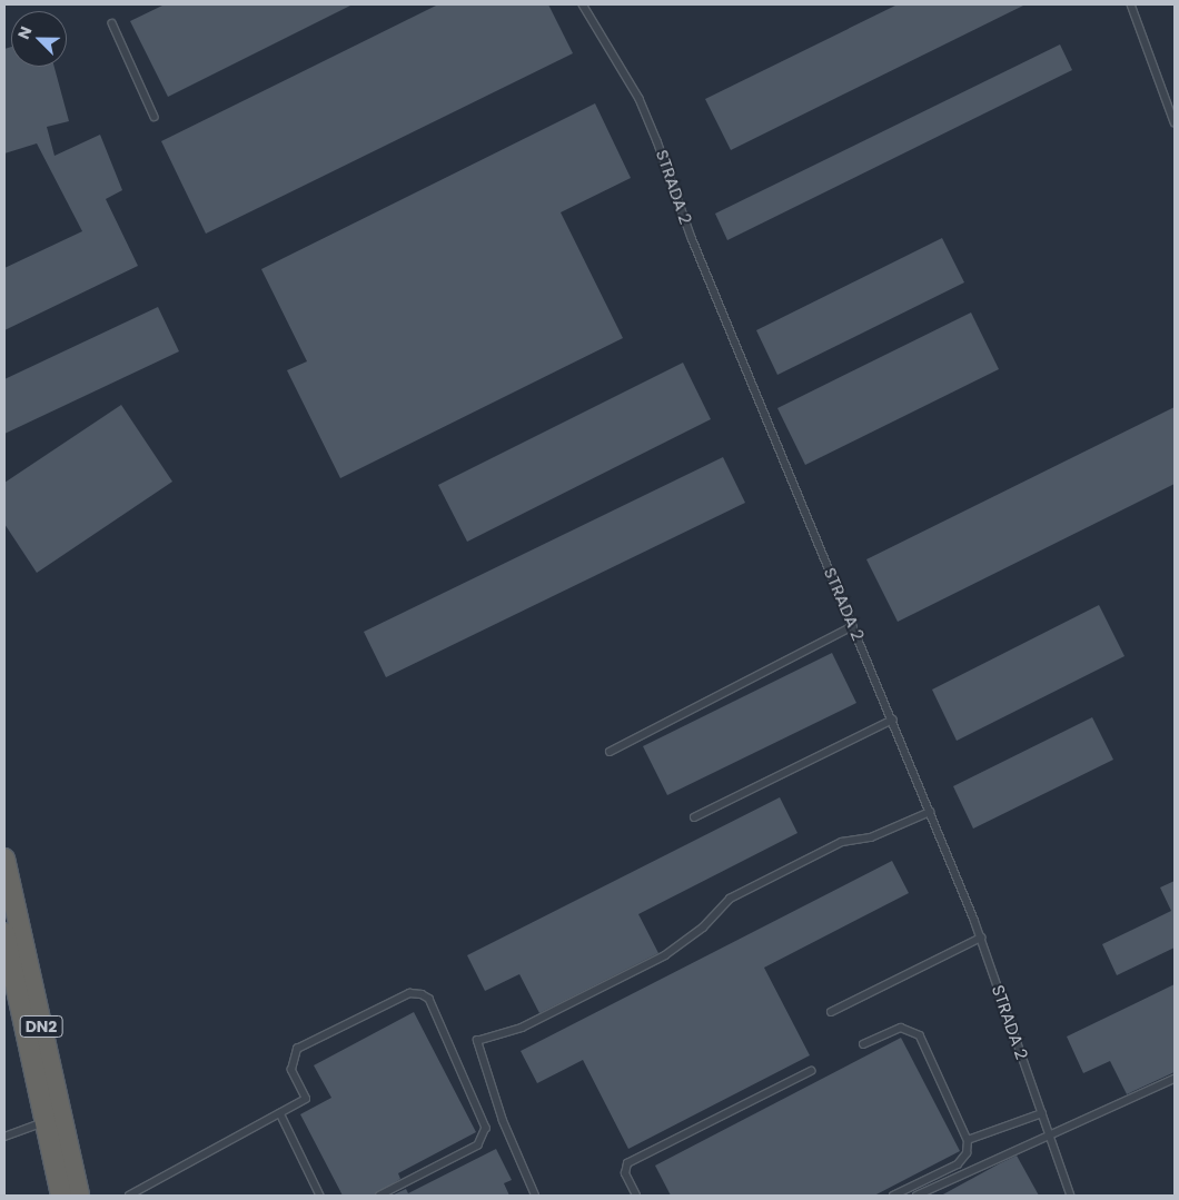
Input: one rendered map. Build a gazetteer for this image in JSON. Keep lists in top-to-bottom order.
{
  "streets": {
    "highway": ["DN2"],
    "lane": ["STRADA 2"]
  },
  "north": "top left"
}
